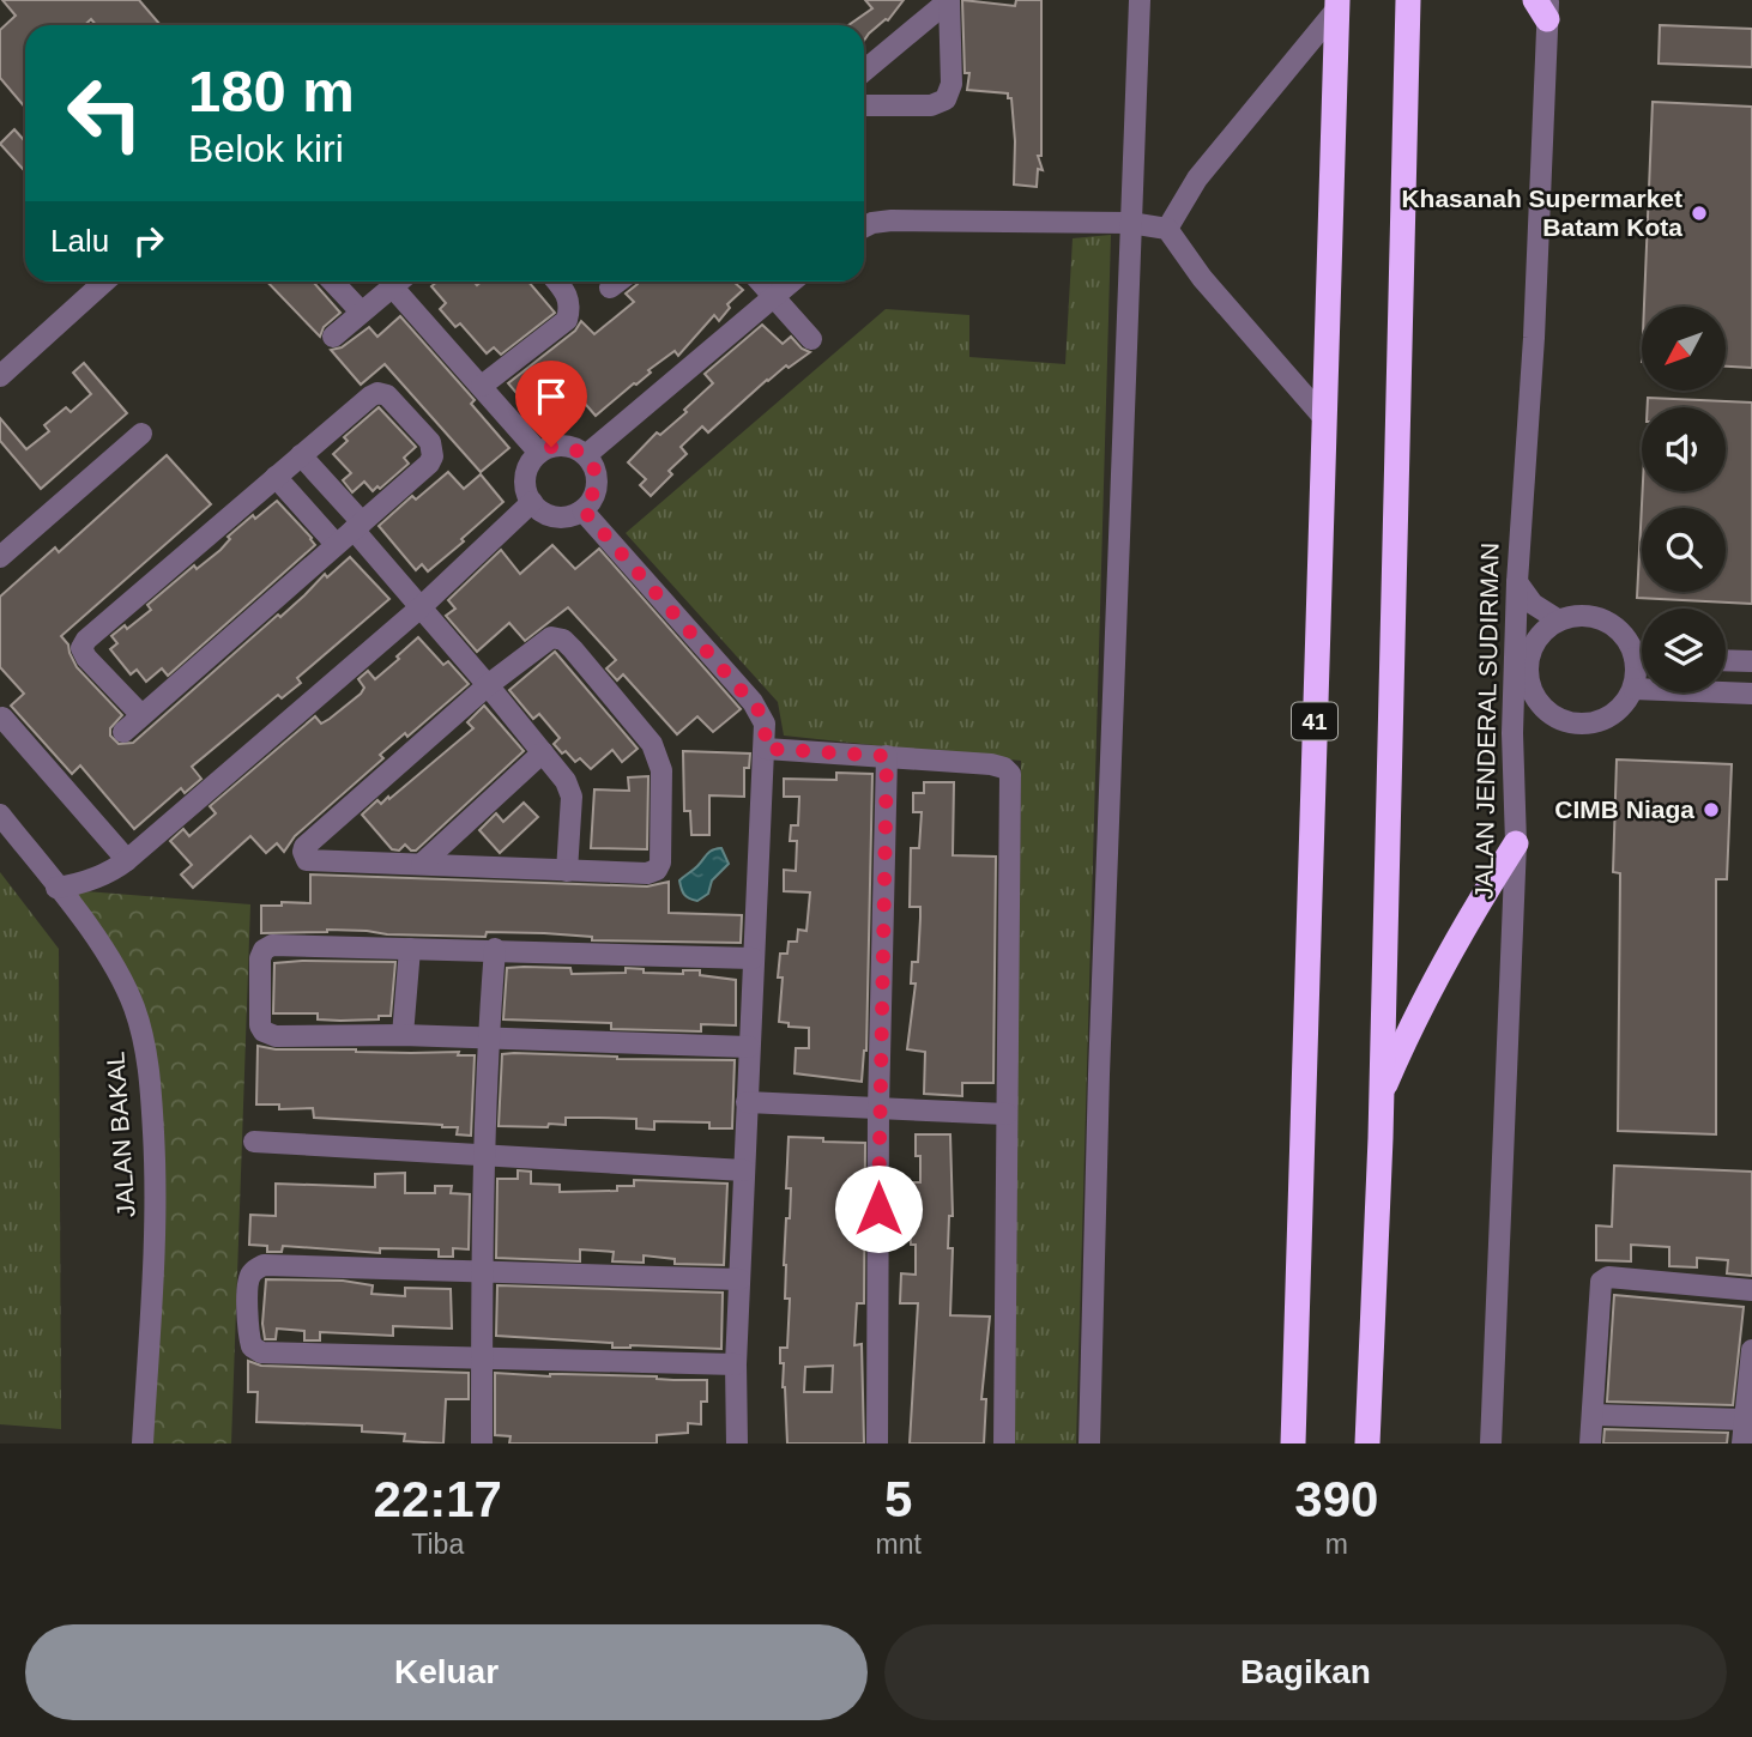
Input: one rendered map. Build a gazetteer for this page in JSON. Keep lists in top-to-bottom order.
{
  "streets": {
    "highway": ["41"],
    "street": ["JALAN JENDERAL SUDIRMAN", "JALAN BAKAL"]
  },
  "places": ["Khasanah Supermarket Batam Kota", "CIMB Niaga"],
  "north": "bottom left",
  "page": {
    "turn": ["180 m", "Belok kiri"],
    "then": "Lalu",
    "eta": [
      "22:17",
      "Tiba",
      "5",
      "mnt",
      "390",
      "m"
    ],
    "buttons": ["Keluar", "Bagikan"]
  }
}
